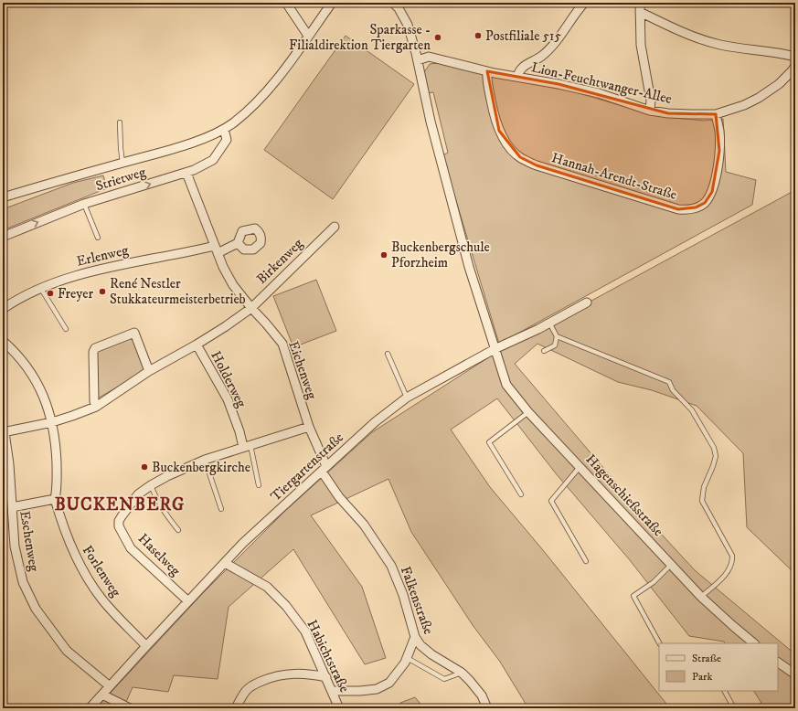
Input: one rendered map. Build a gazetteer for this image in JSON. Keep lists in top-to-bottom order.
{
  "streets": {
    "street": [
      "Lion-Feuchtwanger-Allee",
      "Hannah-Arendt-Straße",
      "Strietweg",
      "Erlenweg",
      "Birkenweg",
      "Eichenweg",
      "Holderweg",
      "Tiergartenstraße",
      "Hagenschießstraße",
      "Eschenweg",
      "Haselweg",
      "Forlenweg",
      "Falkenstraße",
      "Habichtstraße"
    ]
  },
  "crossings": [
    ["Lion-Feuchtwanger-Allee", "Hannah-Arendt-Straße"],
    ["Lion-Feuchtwanger-Allee", "Hagenschießstraße"],
    ["Strietweg", "Eichenweg"],
    ["Erlenweg", "Eichenweg"],
    ["Birkenweg", "Eichenweg"],
    ["Birkenweg", "Holderweg"],
    ["Birkenweg", "Eschenweg"],
    ["Birkenweg", "Forlenweg"],
    ["Eichenweg", "Tiergartenstraße"],
    ["Eichenweg", "Falkenstraße"],
    ["Tiergartenstraße", "Hagenschießstraße"],
    ["Tiergartenstraße", "Eschenweg"],
    ["Tiergartenstraße", "Haselweg"],
    ["Tiergartenstraße", "Forlenweg"],
    ["Tiergartenstraße", "Falkenstraße"],
    ["Tiergartenstraße", "Habichtstraße"]
  ],
  "districts": ["BUCKENBERG"],
  "places": [
    "Postfiliale 515",
    "Sparkasse - Filialdirektion Tiergarten",
    "Buckenbergschule Pforzheim",
    "René Nestler Stukkateurmeisterbetrieb",
    "Freyer",
    "Buckenbergkirche"
  ],
  "legend": ["Straße", "Park"]
}
